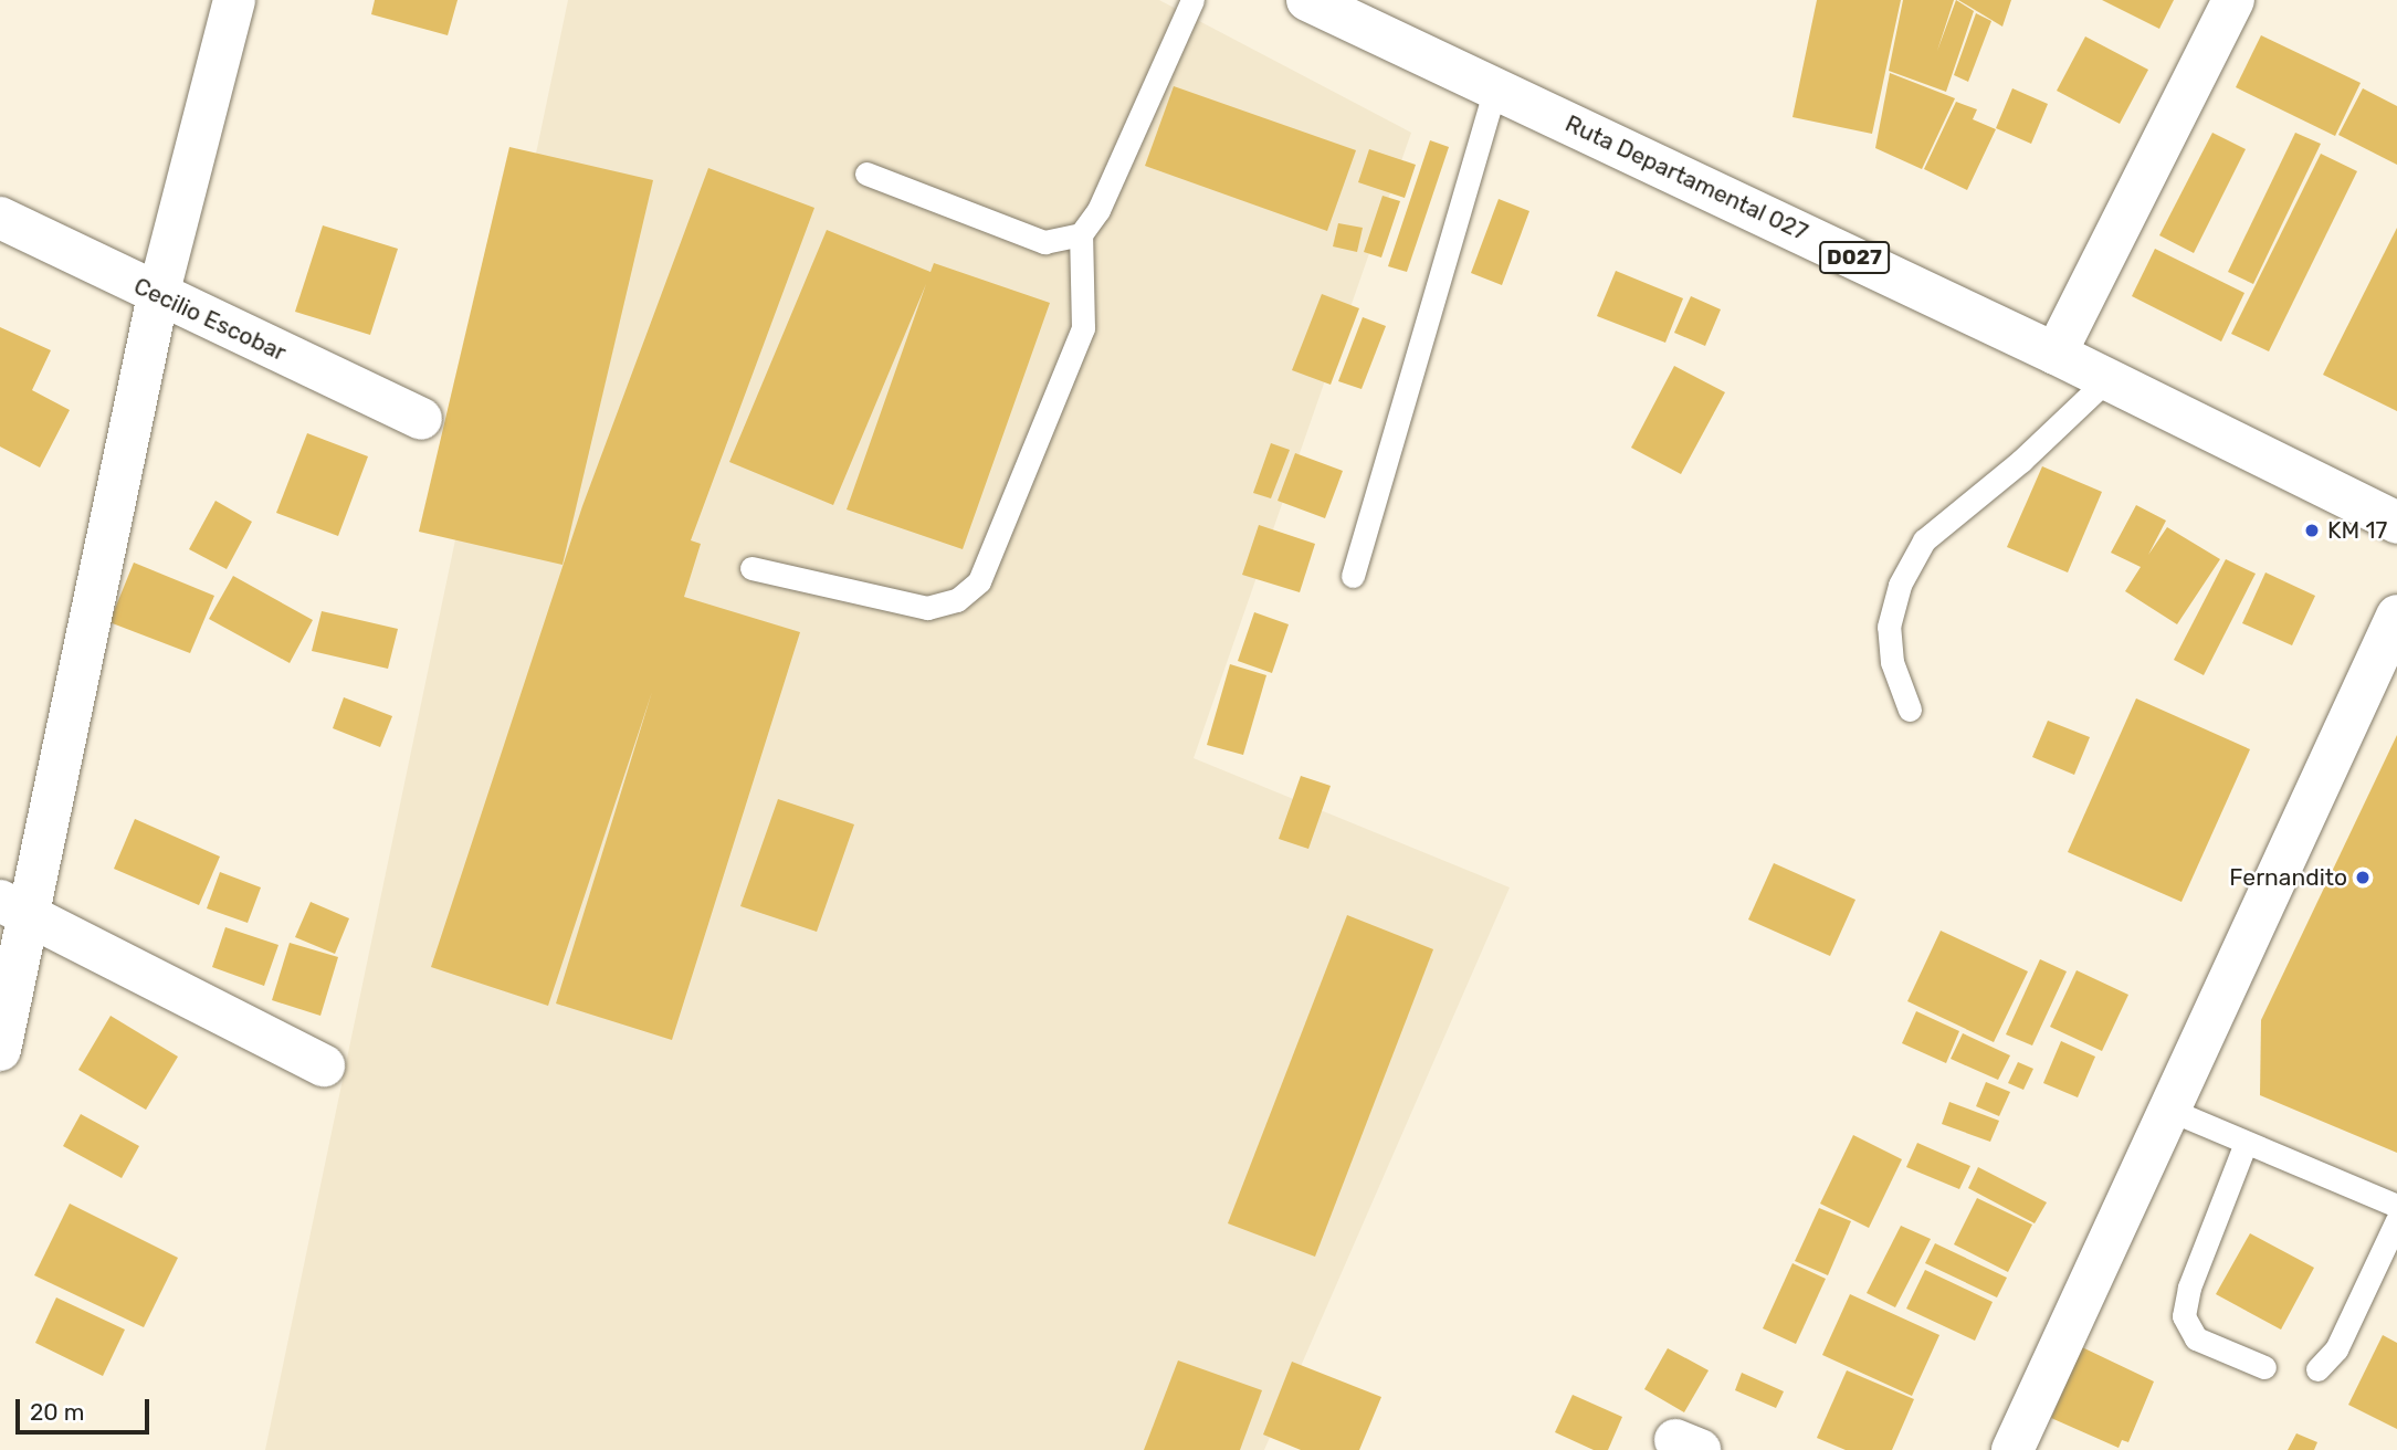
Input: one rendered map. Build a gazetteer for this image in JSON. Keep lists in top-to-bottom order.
{
  "streets": {
    "street": ["Ruta Departamental 027", "D027", "Cecilio Escobar"]
  },
  "places": ["KM 17", "Fernandito"],
  "scale_bar": "20 m"
}
